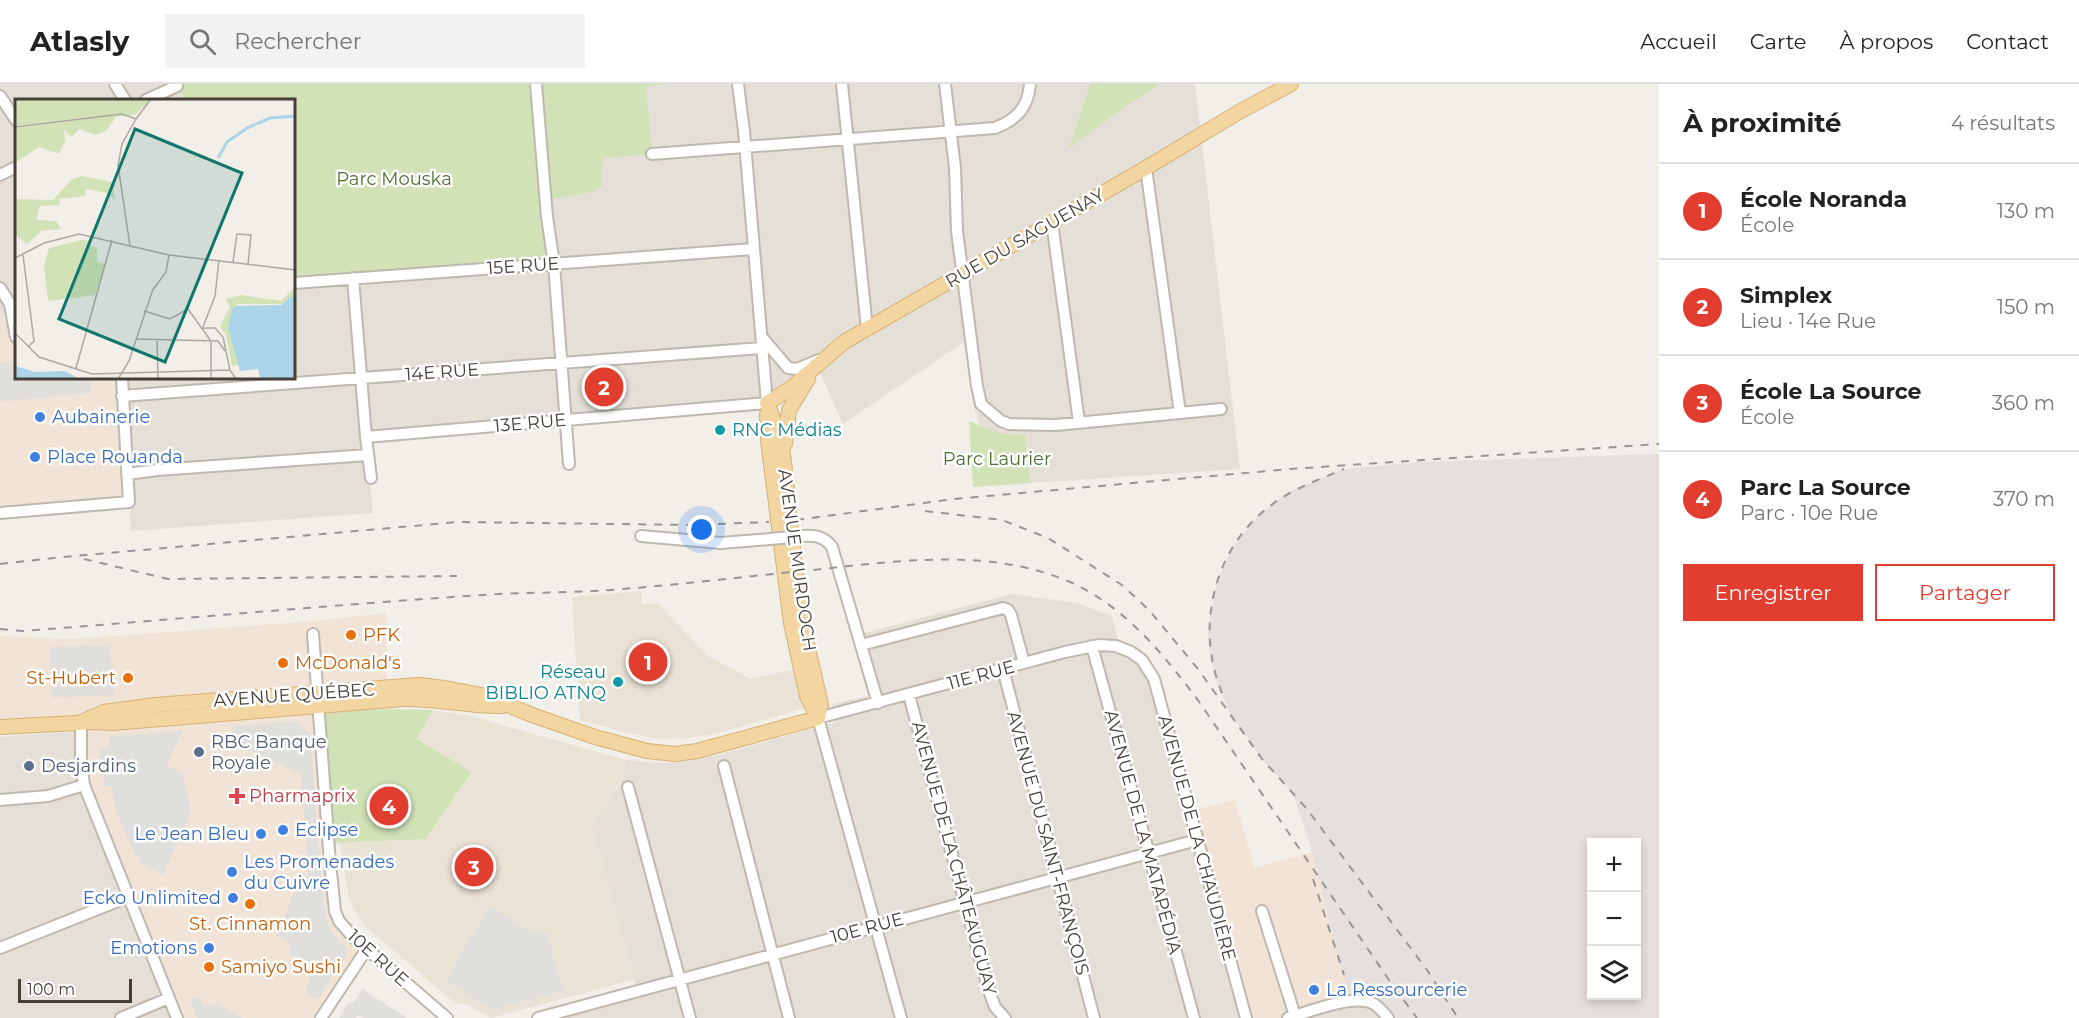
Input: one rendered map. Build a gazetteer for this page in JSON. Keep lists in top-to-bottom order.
{
  "streets": {
    "main road": ["RUE DU SAGUENAY", "AVENUE MURDOCH", "AVENUE QUÉBEC"],
    "street": [
      "15E RUE",
      "14E RUE",
      "13E RUE",
      "11E RUE",
      "AVENUE DE LA MATAPÉDIA",
      "AVENUE DE LA CHAUDIÈRE",
      "AVENUE DU SAINT-FRANÇOIS",
      "AVENUE DE LA CHÂTEAUGUAY",
      "10E RUE"
    ]
  },
  "crossings": [
    ["RUE DU SAGUENAY", "13E RUE"],
    ["RUE DU SAGUENAY", "AVENUE MURDOCH"],
    ["15E RUE", "AVENUE MURDOCH"],
    ["14E RUE", "AVENUE MURDOCH"],
    ["13E RUE", "AVENUE MURDOCH"],
    ["AVENUE MURDOCH", "11E RUE"],
    ["AVENUE MURDOCH", "AVENUE QUÉBEC"],
    ["AVENUE MURDOCH", "10E RUE"],
    ["11E RUE", "AVENUE QUÉBEC"],
    ["11E RUE", "AVENUE DE LA MATAPÉDIA"],
    ["11E RUE", "AVENUE DE LA CHAUDIÈRE"],
    ["11E RUE", "AVENUE DU SAINT-FRANÇOIS"],
    ["11E RUE", "AVENUE DE LA CHÂTEAUGUAY"],
    ["AVENUE QUÉBEC", "10E RUE"],
    ["AVENUE DE LA MATAPÉDIA", "10E RUE"],
    ["AVENUE DE LA CHAUDIÈRE", "10E RUE"],
    ["AVENUE DU SAINT-FRANÇOIS", "10E RUE"],
    ["AVENUE DE LA CHÂTEAUGUAY", "10E RUE"]
  ],
  "parks": ["Parc Mouska", "Parc Laurier"],
  "places": {
    "other": [
      "Aubainerie",
      "RNC Médias",
      "Place Rouanda",
      "PFK",
      "McDonald's",
      "St-Hubert",
      "Réseau BIBLIO ATNQ",
      "RBC Banque Royale",
      "Desjardins",
      "Eclipse",
      "Le Jean Bleu",
      "Les Promenades du Cuivre",
      "Ecko Unlimited",
      "St. Cinnamon",
      "Emotions",
      "Samiyo Sushi",
      "La Ressourcerie"
    ],
    "health": ["Pharmaprix"]
  },
  "scale_bar": "100 m",
  "page": {
    "header": "Atlasly",
    "search": "Rechercher",
    "nav": [
      "Accueil",
      "Carte",
      "À propos",
      "Contact"
    ],
    "heading": ["À proximité", "4 résultats"],
    "list": [
      {
        "mark": "1",
        "name": "École Noranda",
        "note": "École",
        "value": "130 m"
      },
      {
        "mark": "2",
        "name": "Simplex",
        "note": "Lieu · 14e Rue",
        "value": "150 m"
      },
      {
        "mark": "3",
        "name": "École La Source",
        "note": "École",
        "value": "360 m"
      },
      {
        "mark": "4",
        "name": "Parc La Source",
        "note": "Parc · 10e Rue",
        "value": "370 m"
      }
    ],
    "pins": [
      "2",
      "1",
      "4",
      "3"
    ],
    "buttons": ["Enregistrer", "Partager"],
    "map_buttons": ["+", "−"],
    "scale": "100 m"
  }
}
